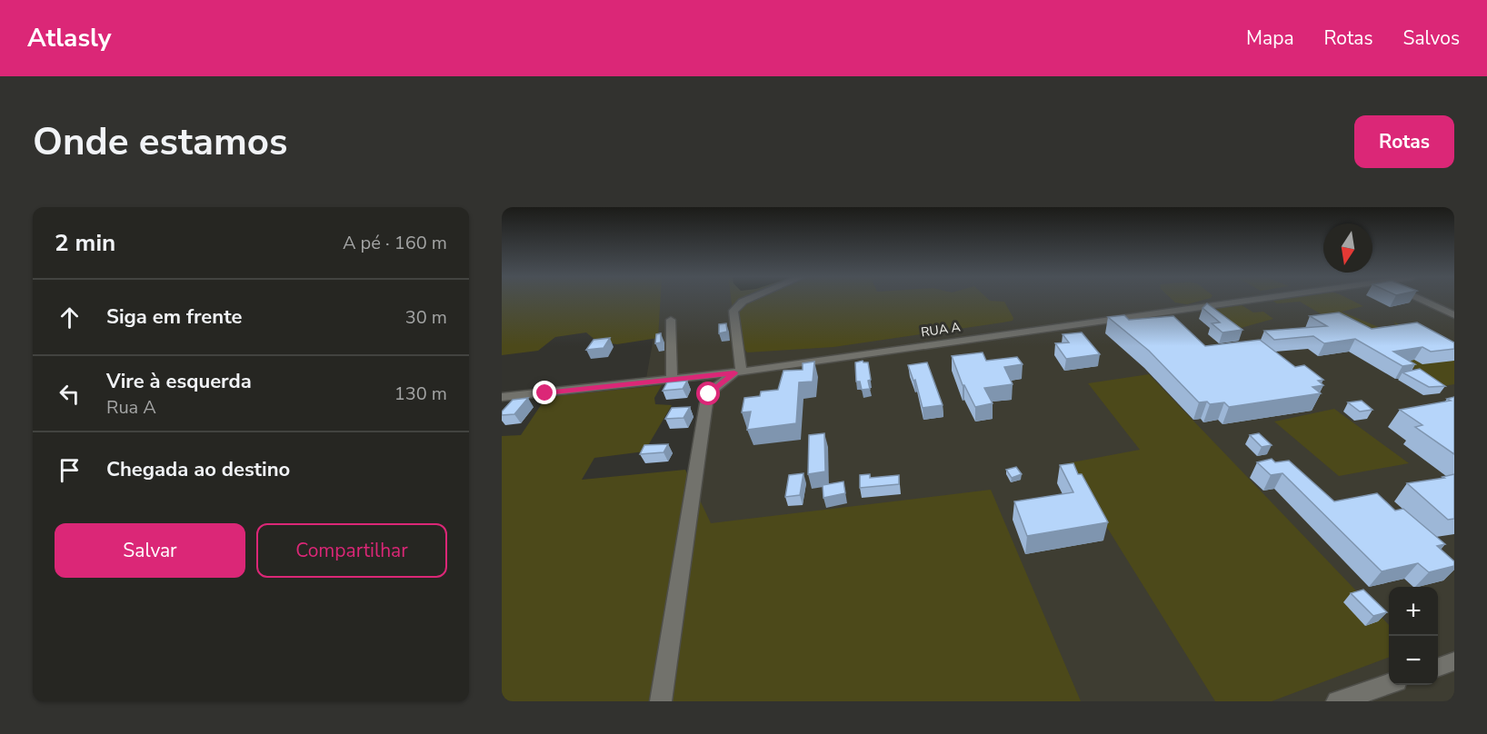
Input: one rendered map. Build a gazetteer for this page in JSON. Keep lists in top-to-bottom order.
{
  "streets": {
    "street": ["RUA A"]
  },
  "north": "bottom",
  "page": {
    "header": "Atlasly",
    "nav": ["Mapa", "Rotas", "Salvos"],
    "buttons": [
      "Rotas",
      ["Salvar", "Compartilhar"]
    ],
    "title": "Onde estamos",
    "heading": ["2 min", "A pé · 160 m"],
    "list": [
      ["Siga em frente", "30 m"],
      ["Vire à esquerda", "Rua A", "130 m"],
      "Chegada ao destino"
    ],
    "map_buttons": ["+", "−"]
  }
}
